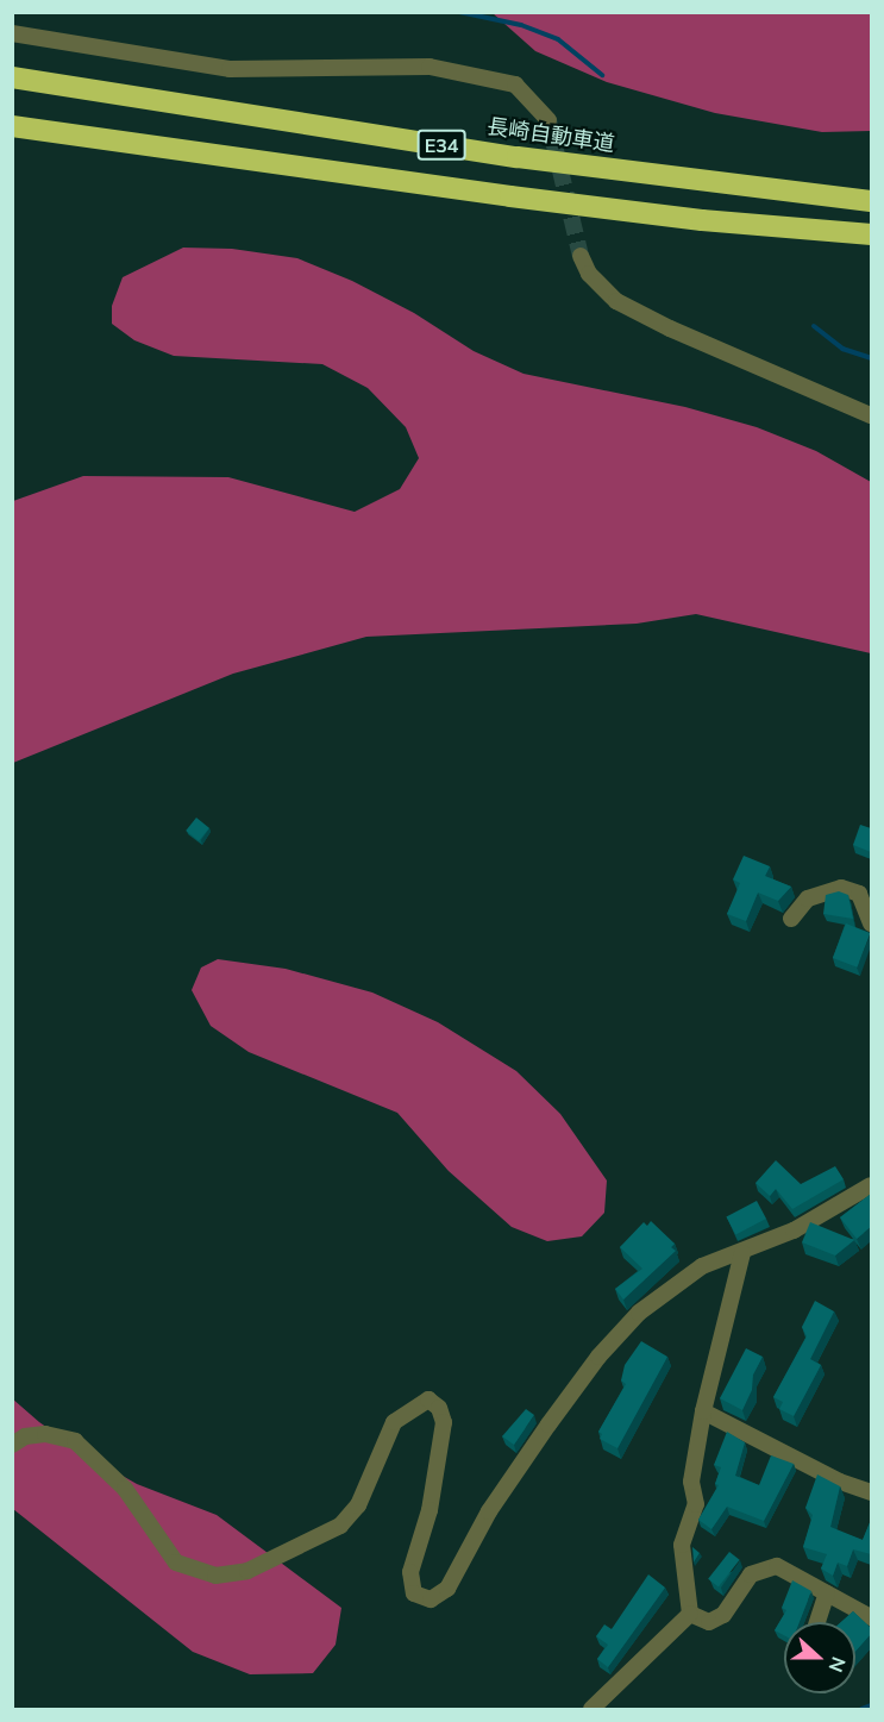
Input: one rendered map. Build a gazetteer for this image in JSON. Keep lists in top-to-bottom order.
{
  "streets": {
    "highway": ["長崎自動車道", "E34"]
  },
  "north": "right"
}
